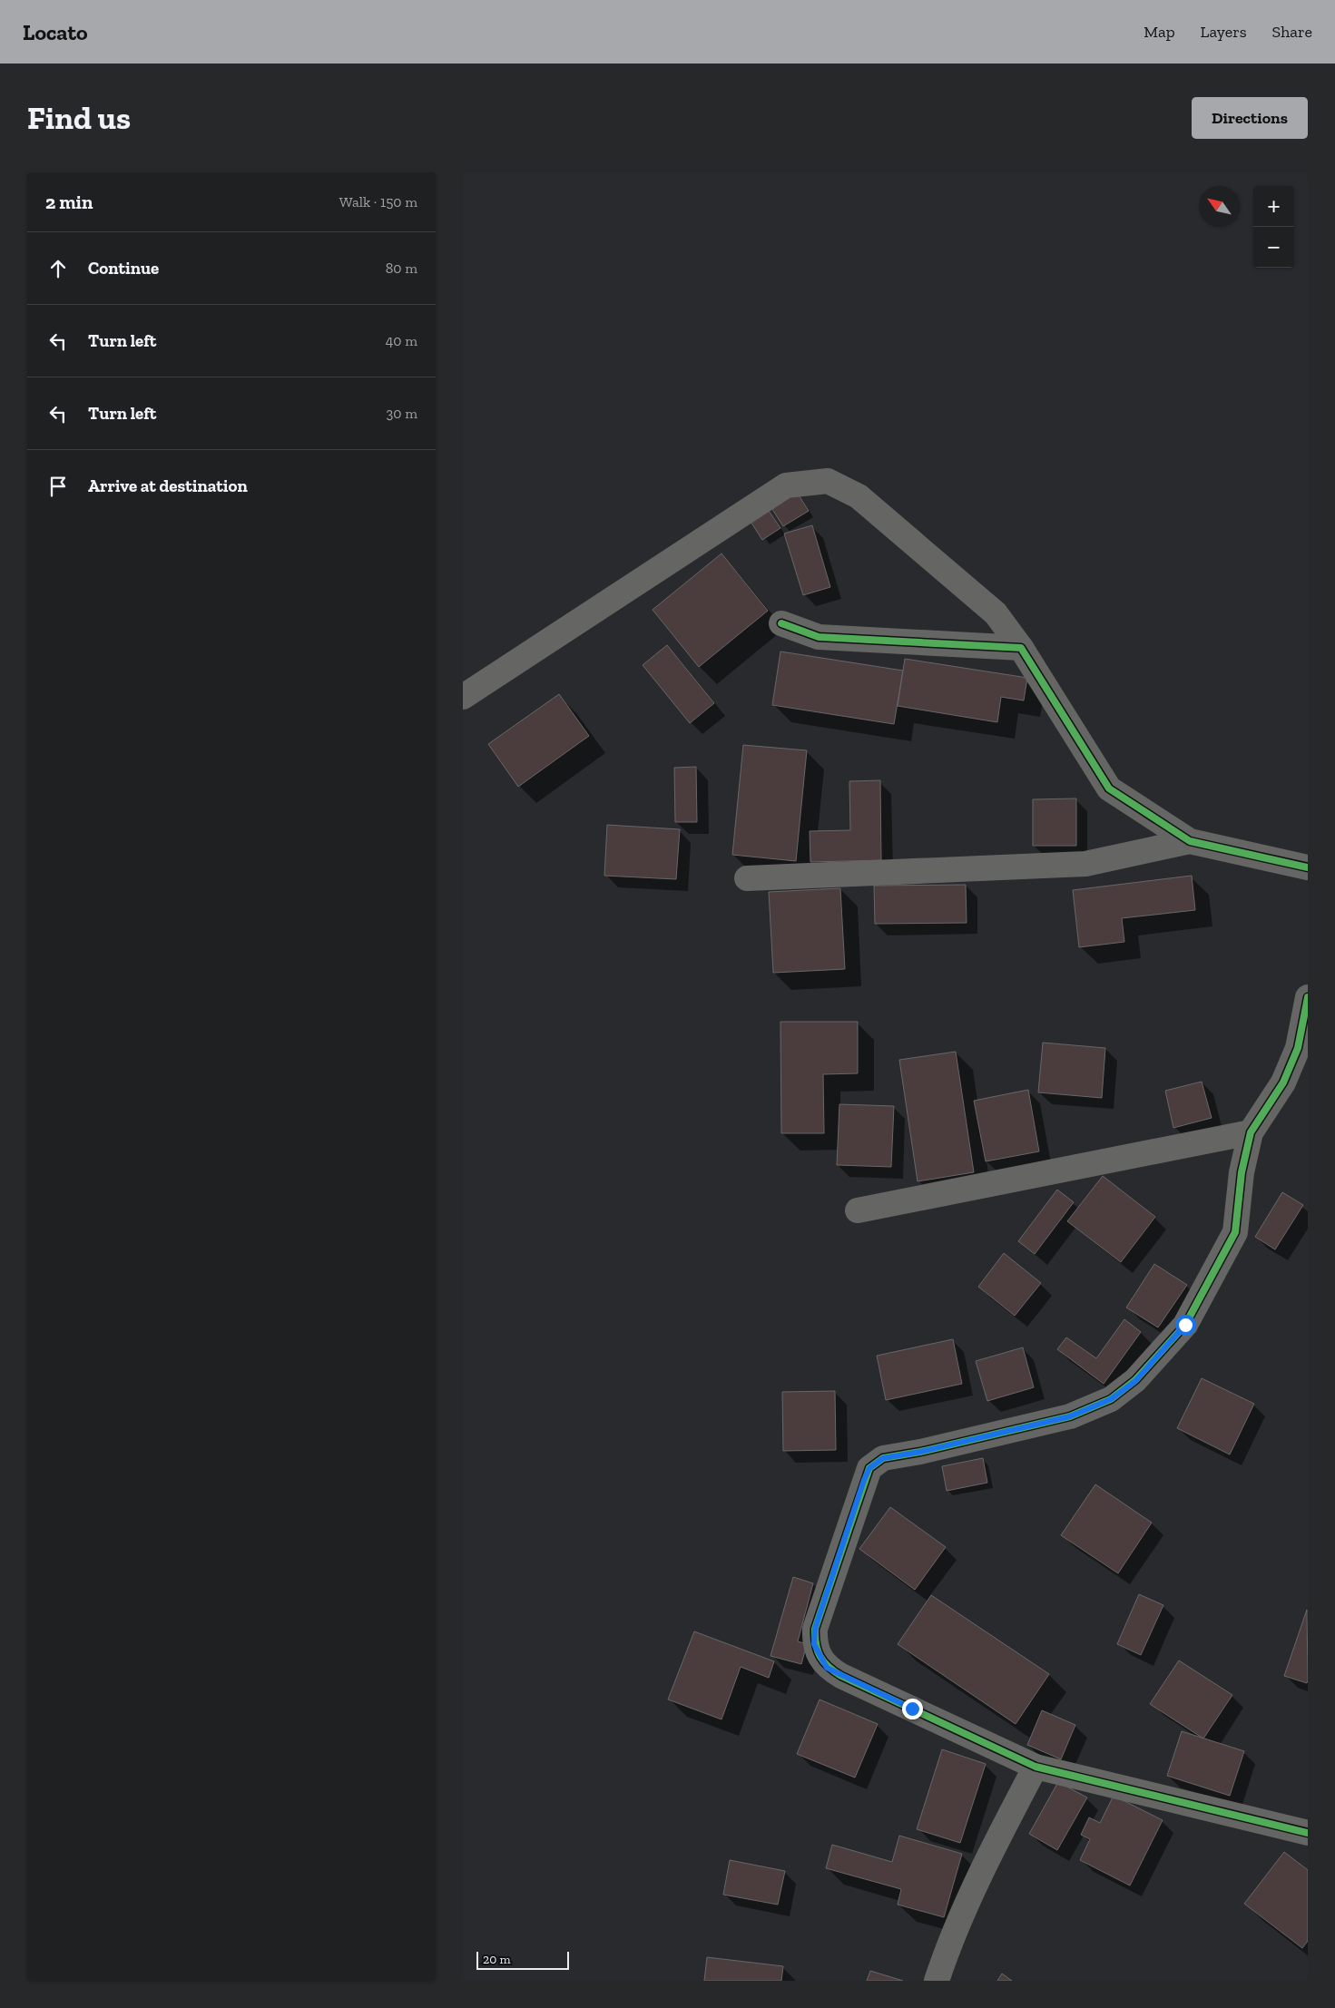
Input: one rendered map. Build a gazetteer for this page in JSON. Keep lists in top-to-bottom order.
{
  "scale_bar": "20 m",
  "north": "top left",
  "page": {
    "header": "Locato",
    "nav": ["Map", "Layers", "Share"],
    "buttons": "Directions",
    "title": "Find us",
    "heading": ["2 min", "Walk · 150 m"],
    "map_buttons": ["+", "−"],
    "list": [
      ["Continue", "80 m"],
      ["Turn left", "40 m"],
      ["Turn left", "30 m"],
      "Arrive at destination"
    ],
    "scale": "20 m"
  }
}
